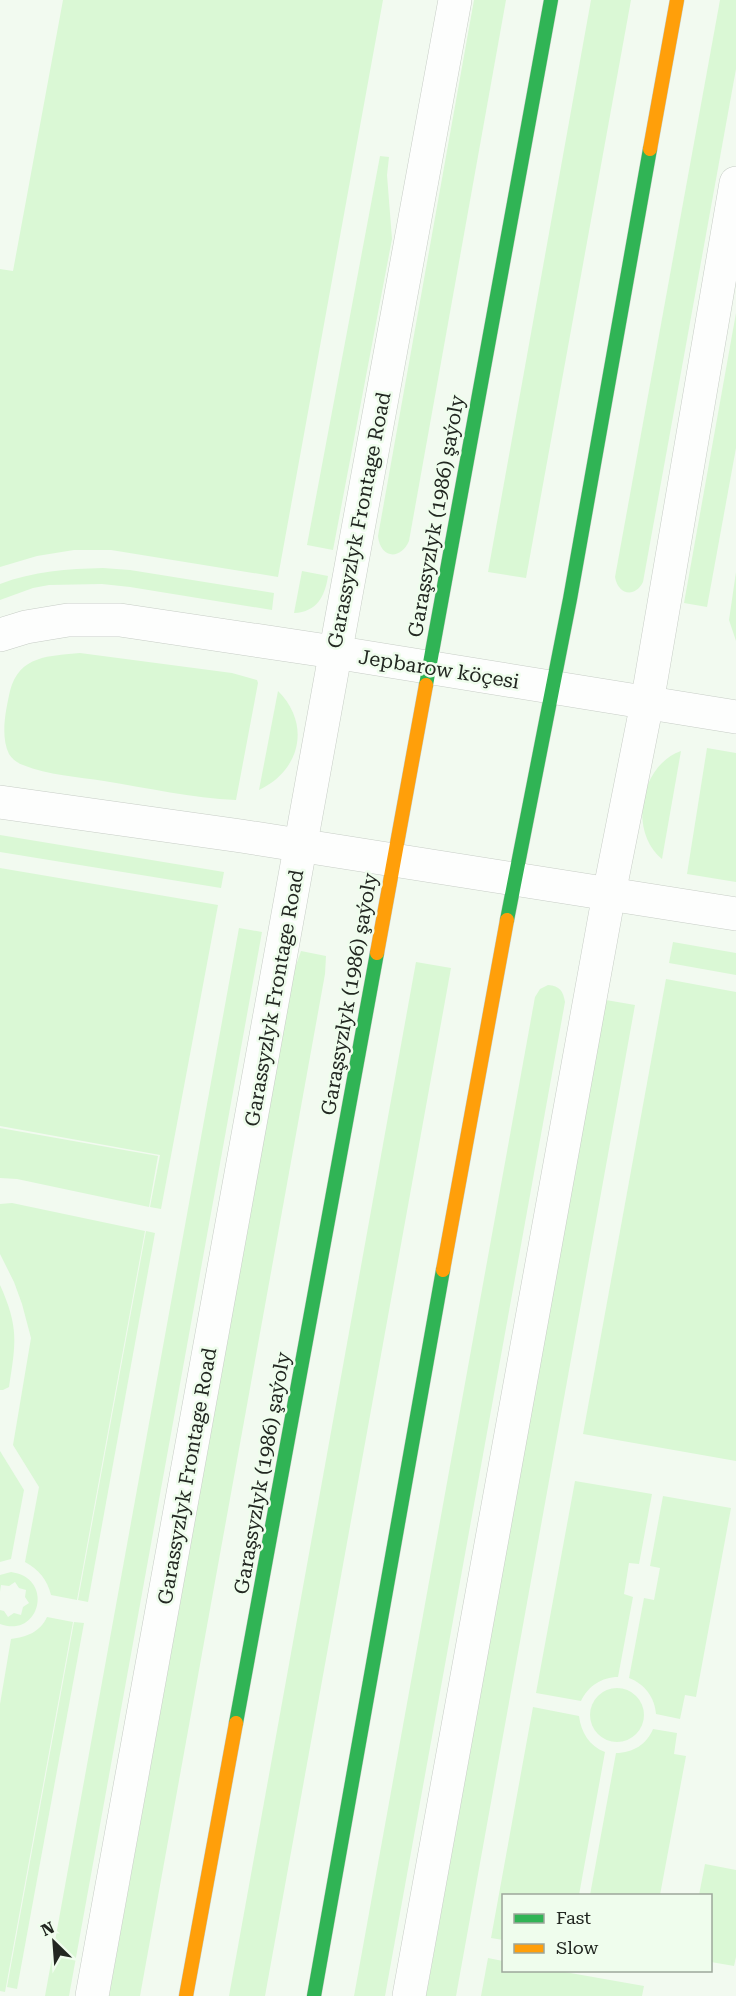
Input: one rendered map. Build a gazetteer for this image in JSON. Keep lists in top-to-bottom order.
{
  "streets": {
    "main road": ["Garaşsyzlyk (1986) şaýoly"],
    "street": ["Garassyzlyk Frontage Road", "Jepbarow köçesi"]
  },
  "crossings": [
    ["Garaşsyzlyk (1986) şaýoly", "Jepbarow köçesi"],
    ["Garassyzlyk Frontage Road", "Jepbarow köçesi"]
  ],
  "legend": ["Fast", "Slow"],
  "north": "top left"
}
